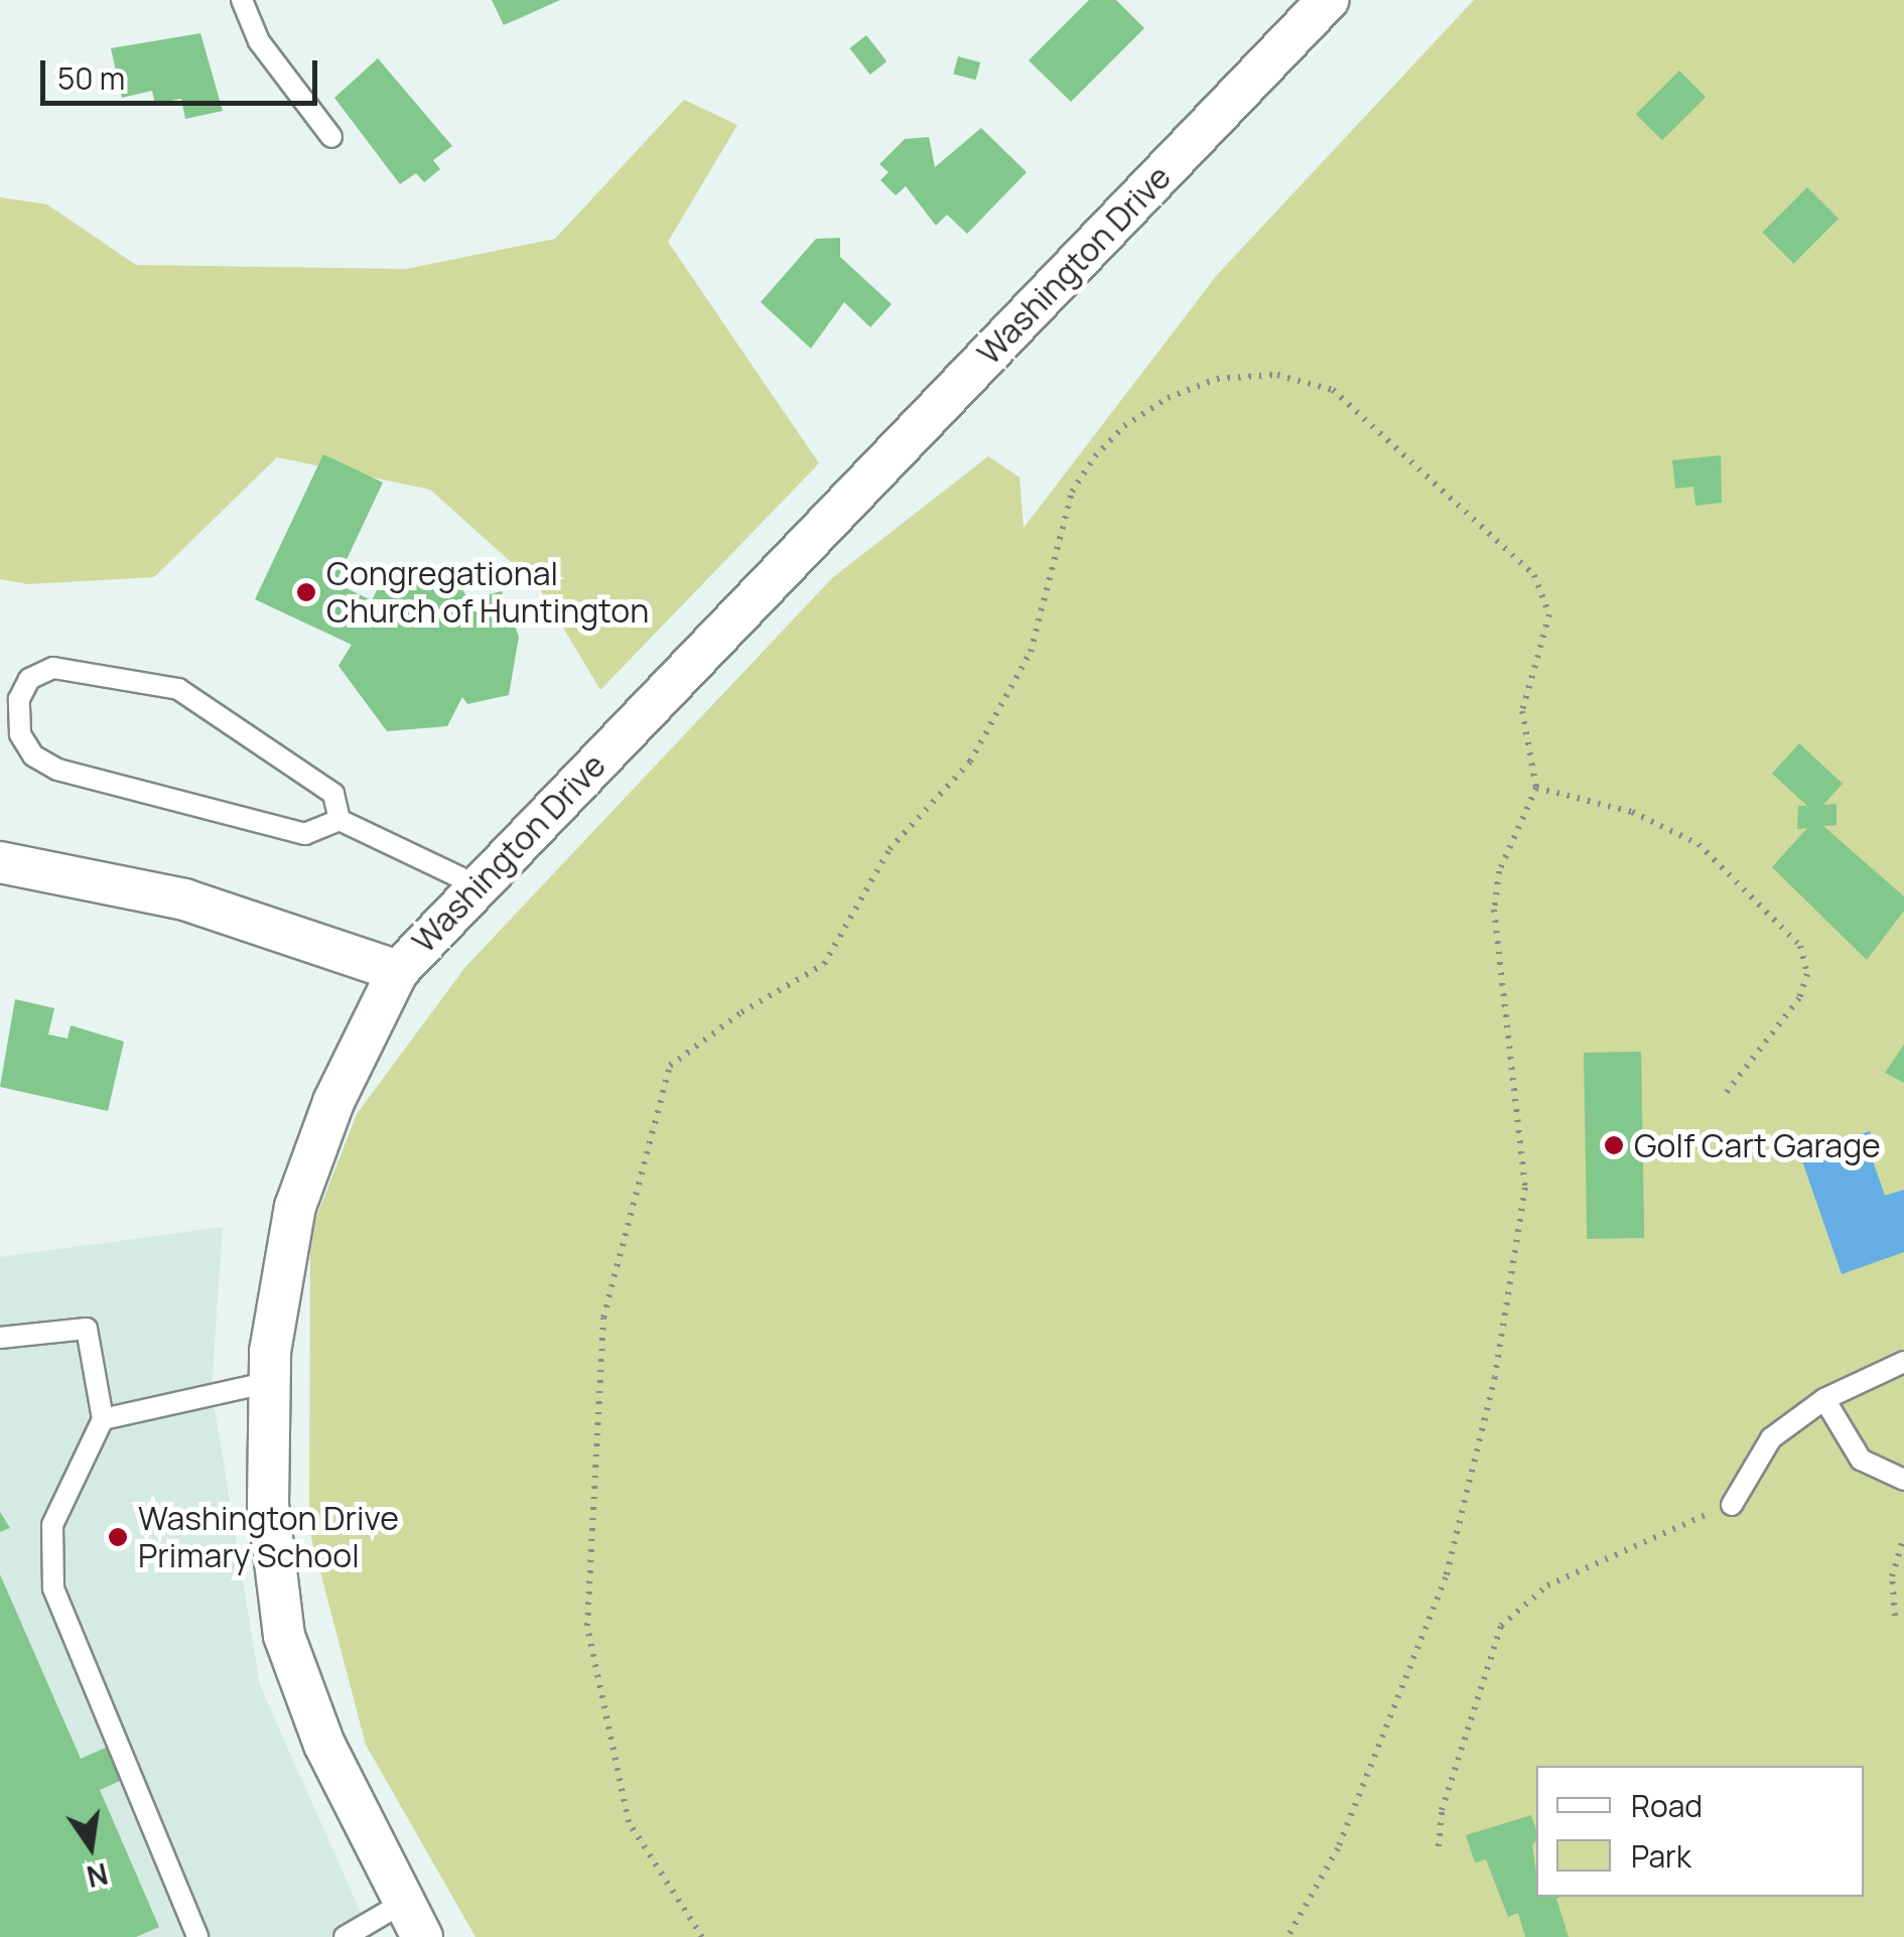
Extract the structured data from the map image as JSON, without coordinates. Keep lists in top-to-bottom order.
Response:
{
  "streets": {
    "street": ["Washington Drive"]
  },
  "places": ["Congregational Church of Huntington", "Golf Cart Garage", "Washington Drive Primary School"],
  "legend": ["Road", "Park"],
  "scale_bar": "50 m",
  "north": "bottom"
}
